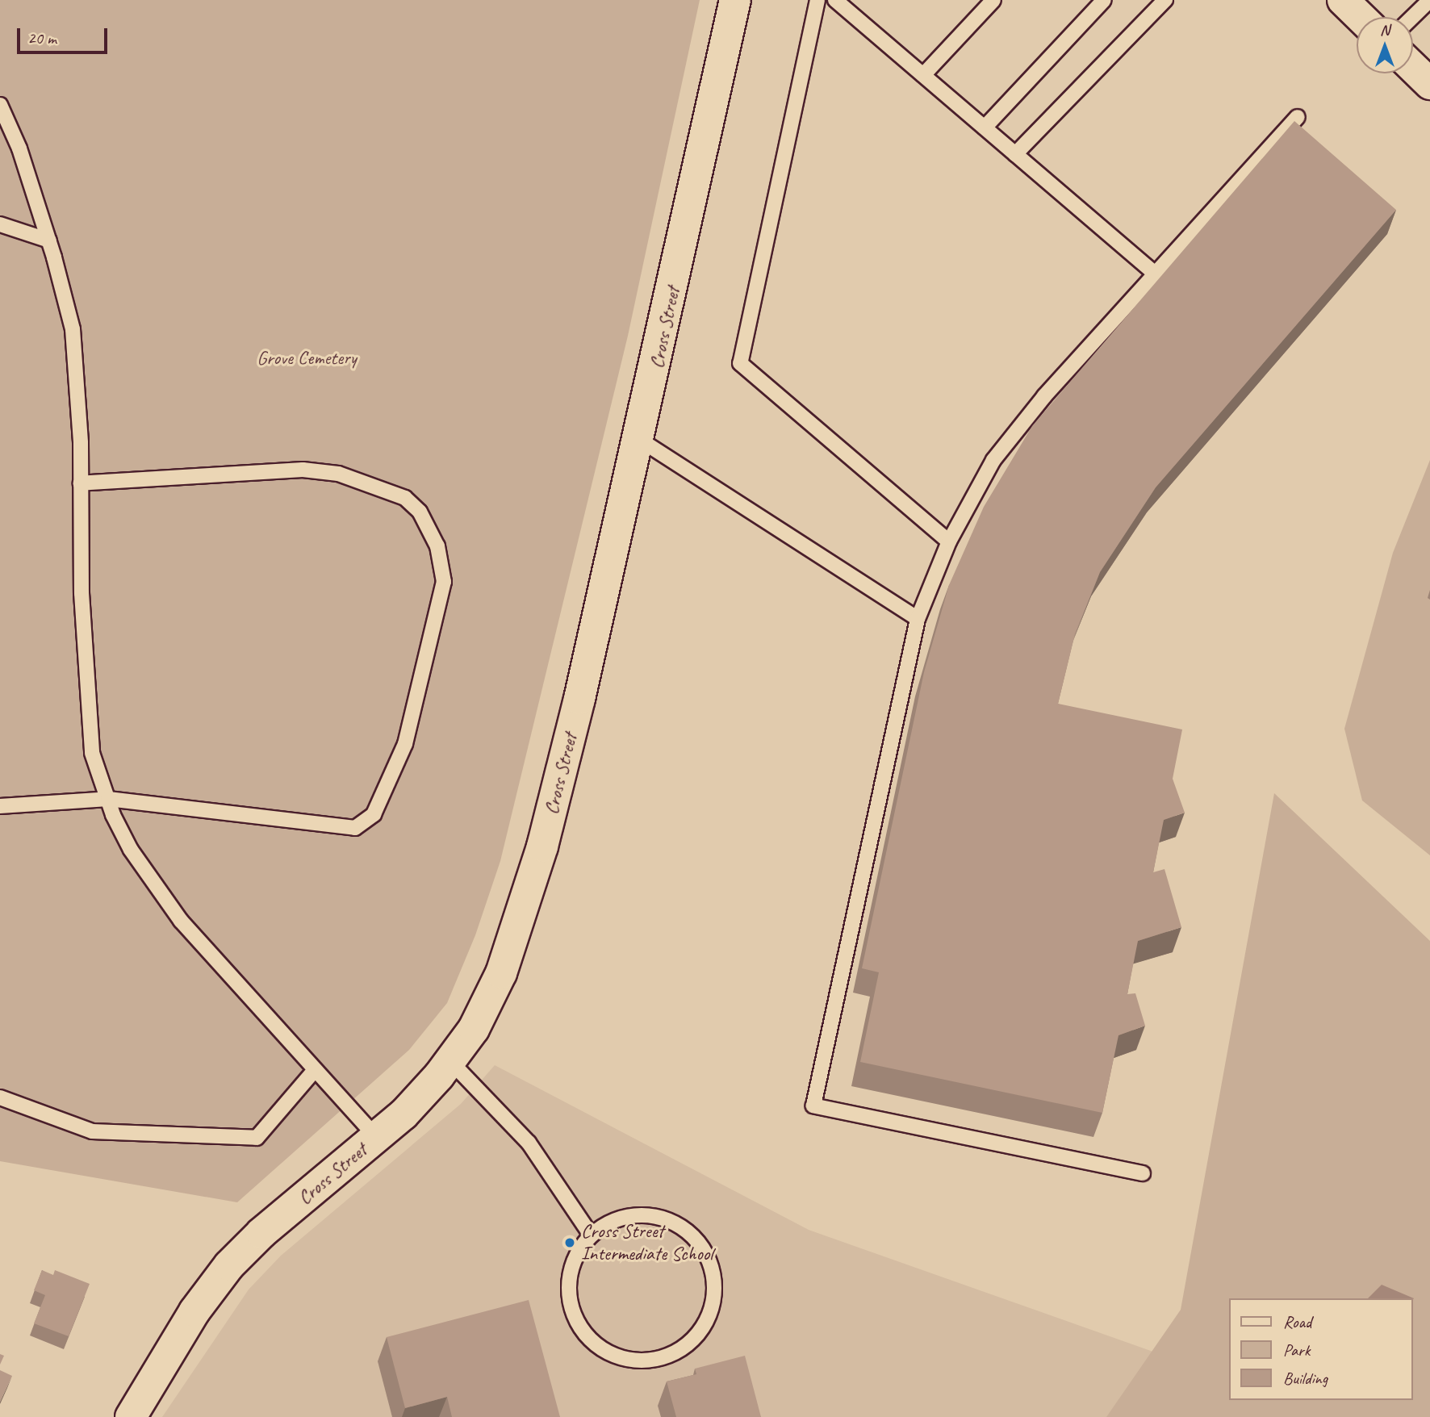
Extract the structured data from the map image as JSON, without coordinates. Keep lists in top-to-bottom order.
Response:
{
  "streets": {
    "street": ["Cross Street"]
  },
  "parks": ["Grove Cemetery"],
  "places": ["Cross Street Intermediate School"],
  "legend": ["Road", "Park", "Building"],
  "scale_bar": "20 m",
  "north": "top"
}
